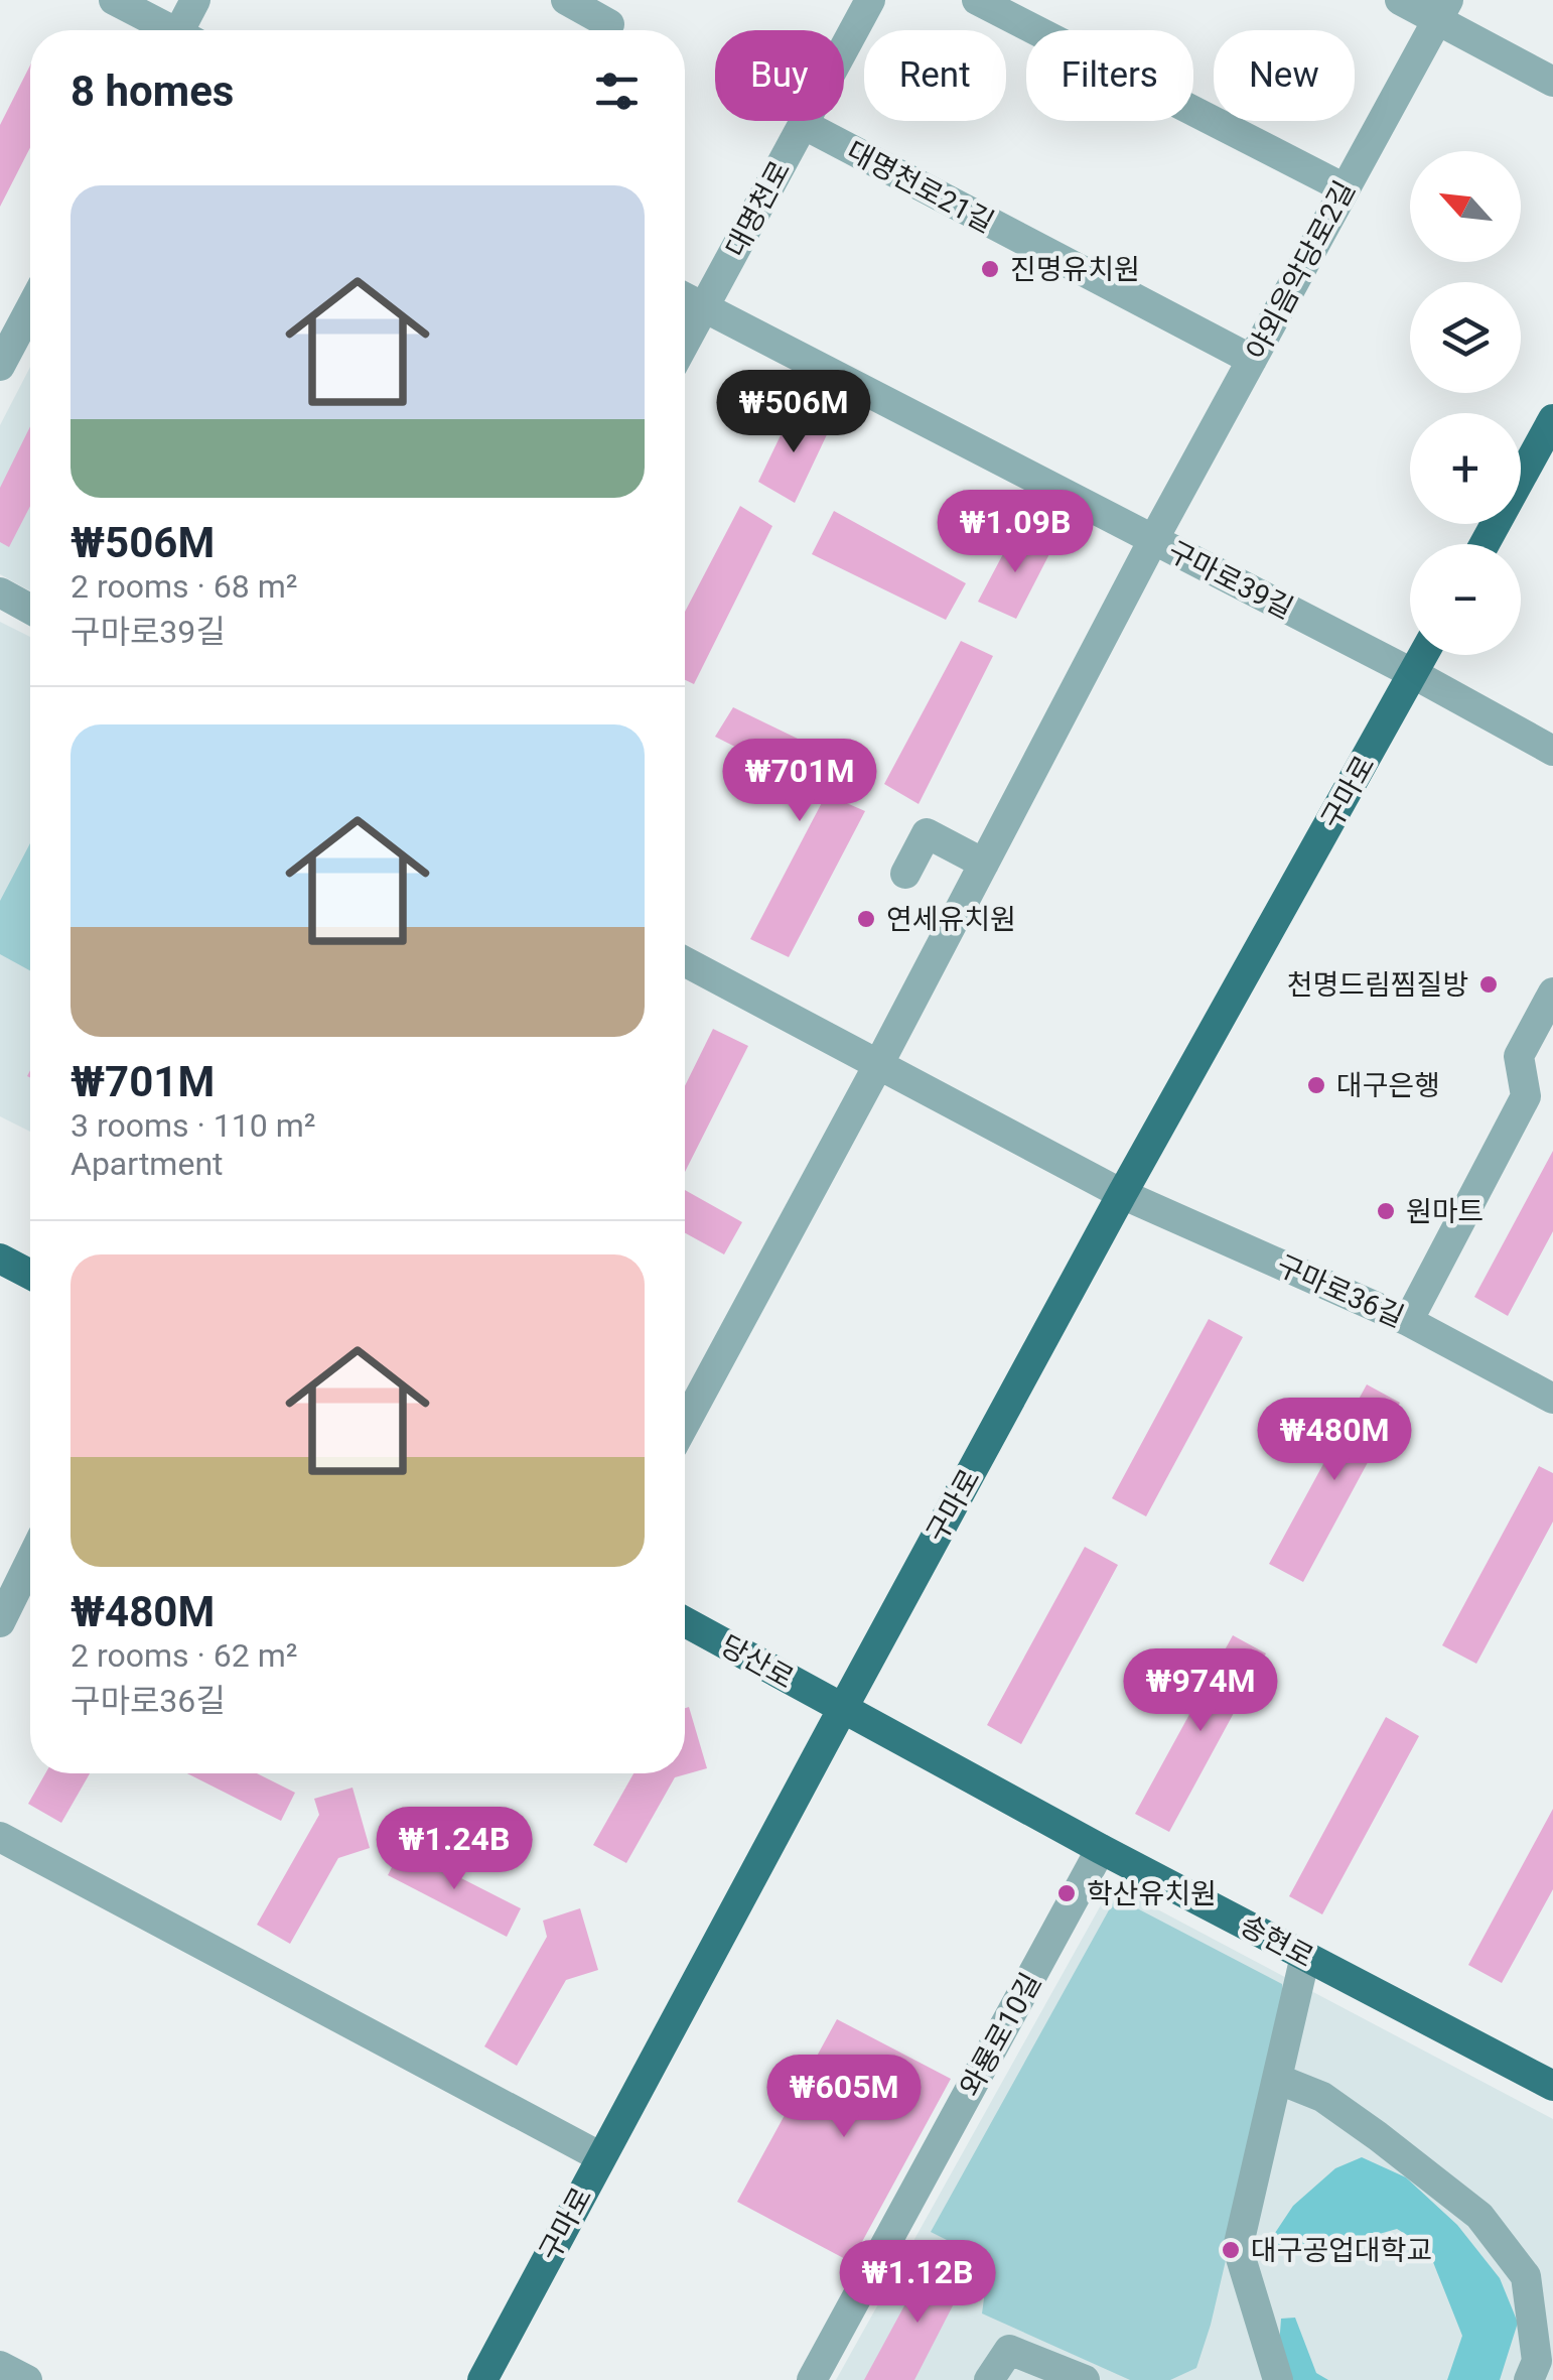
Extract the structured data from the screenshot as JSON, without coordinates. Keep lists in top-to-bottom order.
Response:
{
  "streets": {
    "main road": ["구마로", "당산로", "송현로"],
    "street": [
      "대명천로21길",
      "대명천로",
      "야외음악당로2길",
      "구마로39길",
      "구마로36길",
      "와룡로10길"
    ]
  },
  "crossings": [
    ["대명천로21길", "대명천로"],
    ["대명천로21길", "야외음악당로2길"],
    ["대명천로", "구마로39길"],
    ["야외음악당로2길", "구마로39길"],
    ["야외음악당로2길", "구마로36길"],
    ["구마로39길", "구마로"],
    ["구마로", "구마로36길"],
    ["구마로", "당산로"],
    ["구마로", "송현로"],
    ["당산로", "송현로"],
    ["송현로", "와룡로10길"]
  ],
  "places": [
    "진명유치원",
    "연세유치원",
    "천명드림찜질방",
    "대구은행",
    "원마트",
    "학산유치원",
    "대구공업대학교"
  ],
  "north": "top left",
  "page": {
    "chip": [
      "Buy",
      "Rent",
      "Filters",
      "New"
    ],
    "heading": "8 homes",
    "map_buttons": ["+", "−"],
    "list": [
      {
        "name": "₩506M",
        "note": "2 rooms · 68 m² · 구마로39길"
      },
      {
        "name": "₩701M",
        "note": "3 rooms · 110 m² · Apartment"
      },
      {
        "name": "₩480M",
        "note": "2 rooms · 62 m² · 구마로36길"
      }
    ],
    "price": [
      "₩506M",
      "₩1.09B",
      "₩701M",
      "₩480M",
      "₩974M",
      "₩1.24B",
      "₩605M",
      "₩1.12B"
    ]
  }
}
